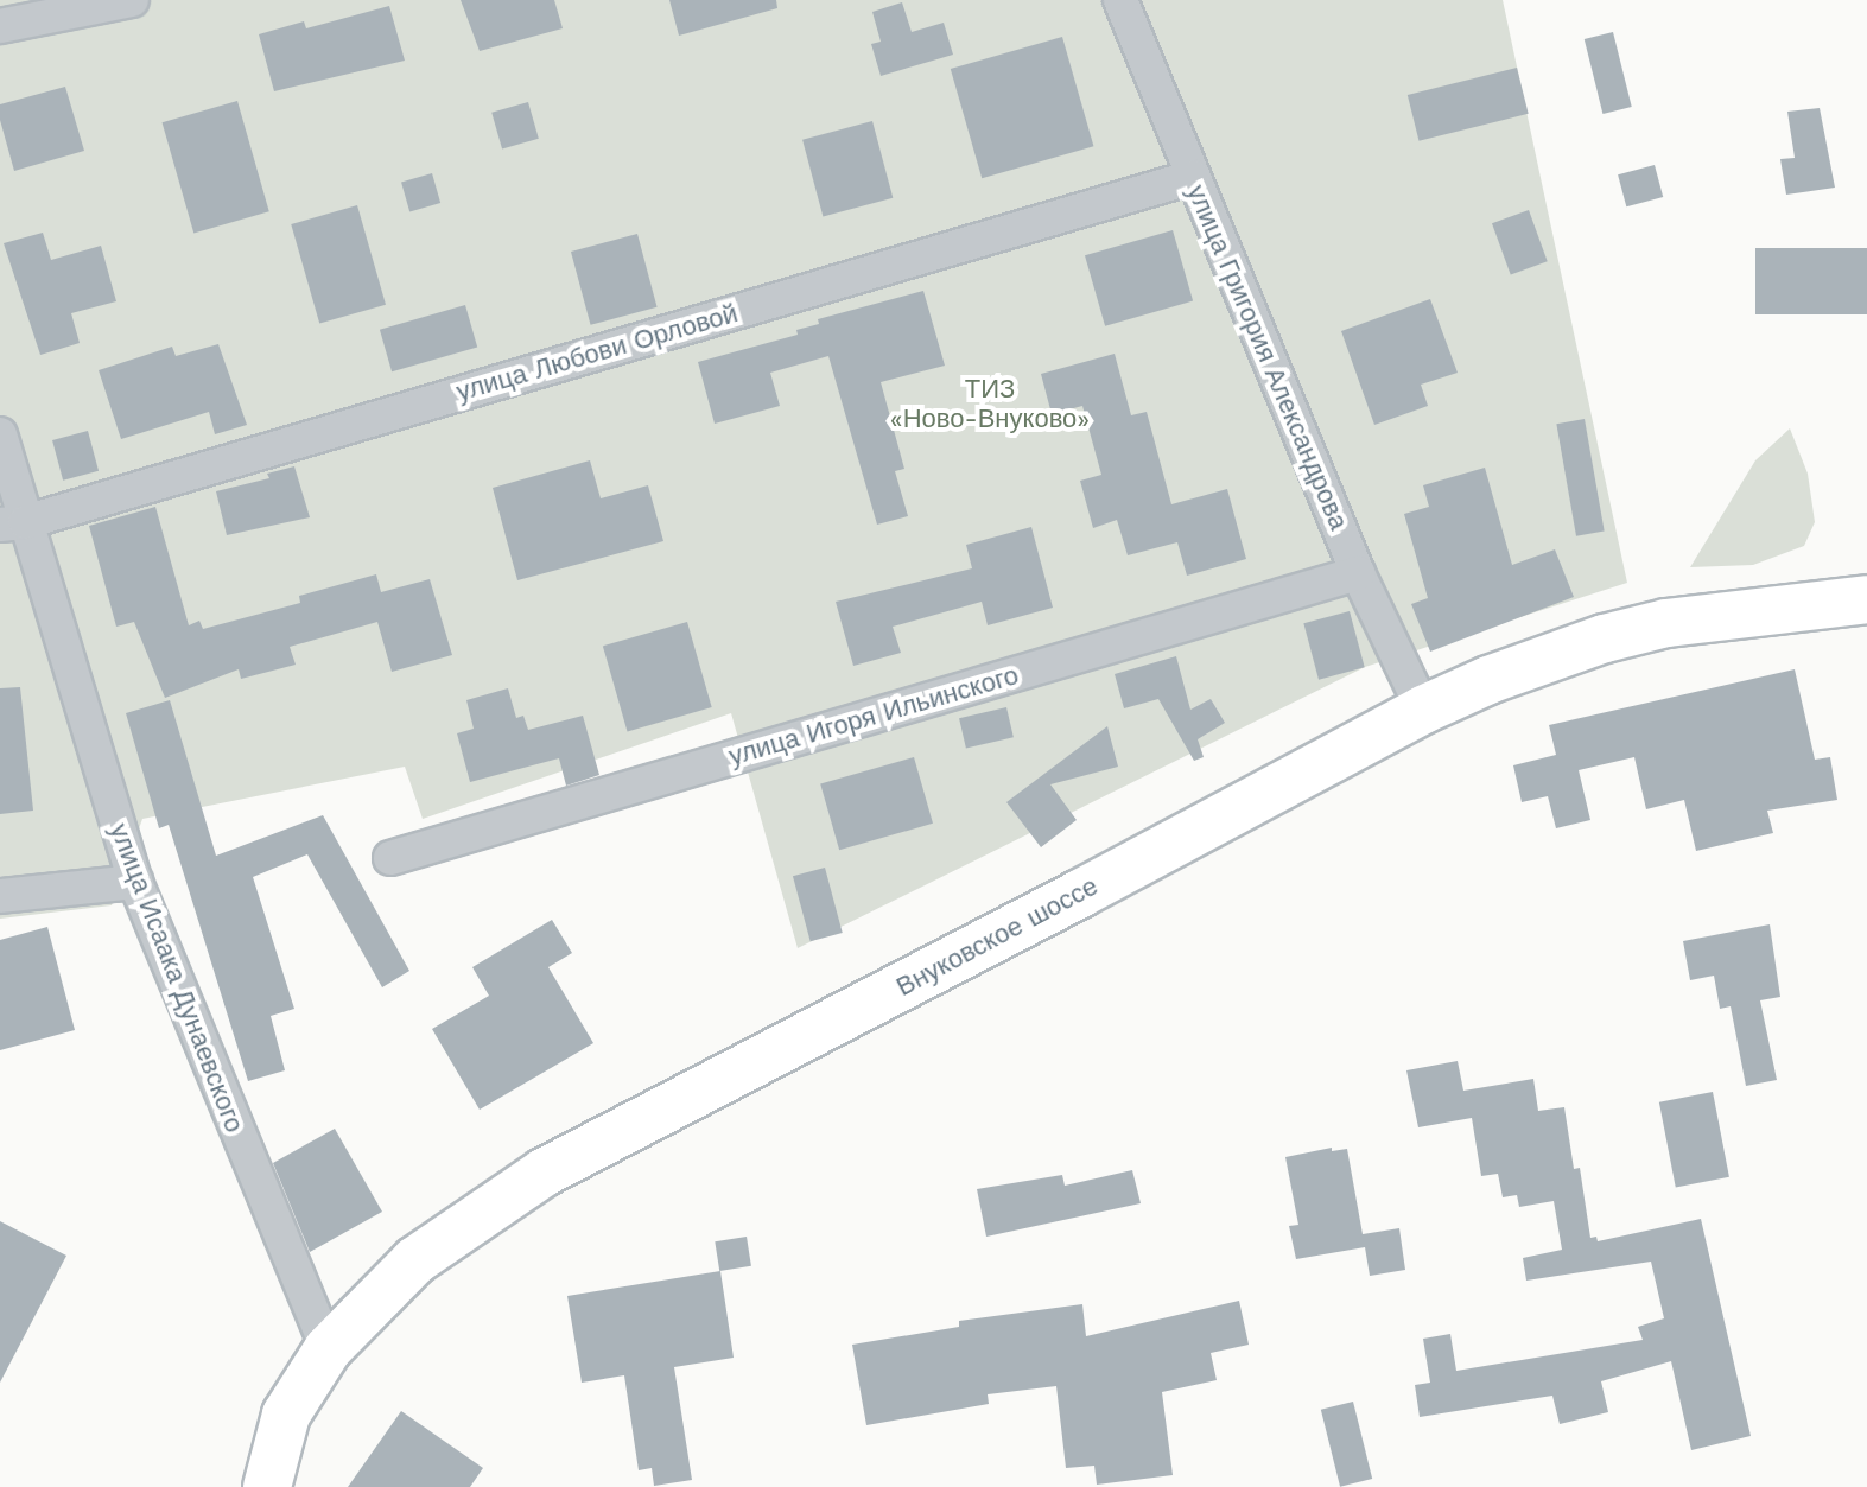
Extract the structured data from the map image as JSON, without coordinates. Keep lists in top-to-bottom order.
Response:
{
  "streets": {
    "main road": ["Внуковское шоссе"],
    "street": [
      "улица Любови Орловой",
      "улица Григория Александрова",
      "улица Игоря Ильинского",
      "улица Исаака Дунаевского"
    ]
  },
  "crossings": [
    ["улица Любови Орловой", "улица Григория Александрова"],
    ["улица Любови Орловой", "улица Исаака Дунаевского"],
    ["улица Григория Александрова", "улица Игоря Ильинского"],
    ["улица Григория Александрова", "Внуковское шоссе"],
    ["Внуковское шоссе", "улица Исаака Дунаевского"]
  ],
  "parks": ["ТИЗ «Ново-Внуково»"]
}
